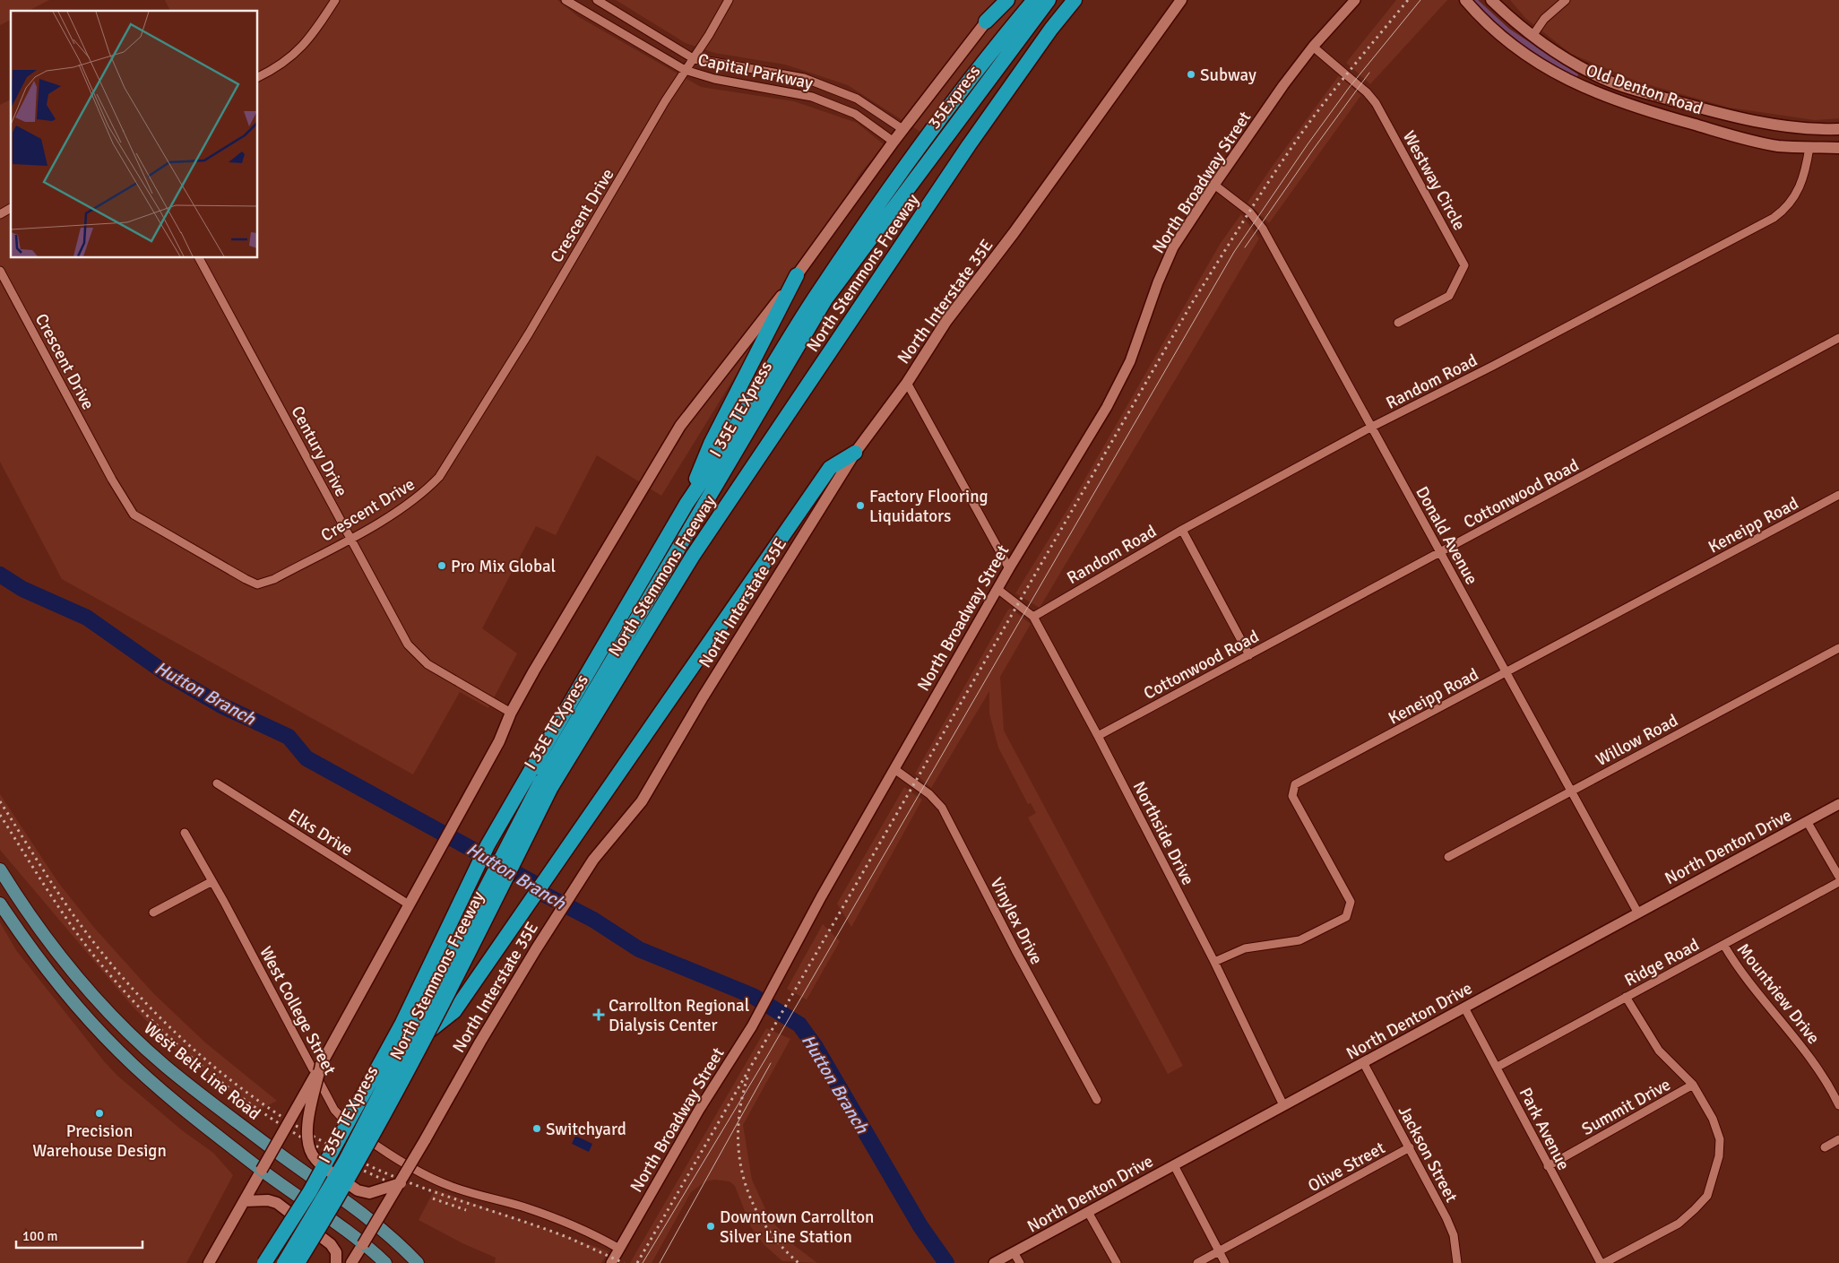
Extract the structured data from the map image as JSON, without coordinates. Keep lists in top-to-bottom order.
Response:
{
  "streets": {
    "highway": ["35Express", "North Stemmons Freeway", "I 35E TEXpress"],
    "main road": ["Old Denton Road", "North Interstate 35E", "West Belt Line Road"],
    "street": [
      "Capital Parkway",
      "Westway Circle",
      "North Broadway Street",
      "Crescent Drive",
      "Random Road",
      "Century Drive",
      "Cottonwood Road",
      "Keneipp Road",
      "Donald Avenue",
      "Willow Road",
      "Elks Drive",
      "Northside Drive",
      "North Denton Drive",
      "Vinylex Drive",
      "Ridge Road",
      "Mountview Drive",
      "West College Street",
      "Summit Drive",
      "Park Avenue",
      "Jackson Street",
      "Olive Street"
    ]
  },
  "crossings": [
    ["Capital Parkway", "Crescent Drive"],
    ["Old Denton Road", "Random Road"],
    ["35Express", "I 35E TEXpress"],
    ["Westway Circle", "North Broadway Street"],
    ["North Broadway Street", "Donald Avenue"],
    ["North Broadway Street", "Northside Drive"],
    ["North Broadway Street", "Vinylex Drive"],
    ["North Broadway Street", "West College Street"],
    ["Crescent Drive", "Century Drive"],
    ["North Stemmons Freeway", "I 35E TEXpress"],
    ["North Interstate 35E", "West Belt Line Road"],
    ["Random Road", "Donald Avenue"],
    ["Random Road", "Northside Drive"],
    ["Cottonwood Road", "Donald Avenue"],
    ["Cottonwood Road", "Northside Drive"],
    ["Keneipp Road", "Donald Avenue"],
    ["Keneipp Road", "Northside Drive"],
    ["Donald Avenue", "Willow Road"],
    ["Donald Avenue", "North Denton Drive"],
    ["Northside Drive", "North Denton Drive"],
    ["North Denton Drive", "Park Avenue"],
    ["North Denton Drive", "Jackson Street"],
    ["Ridge Road", "Mountview Drive"],
    ["Ridge Road", "Park Avenue"],
    ["Summit Drive", "Park Avenue"],
    ["Jackson Street", "Olive Street"]
  ],
  "water": ["Hutton Branch"],
  "places": {
    "other": [
      "Subway",
      "Factory Flooring Liquidators",
      "Pro Mix Global",
      "Precision Warehouse Design",
      "Switchyard",
      "Downtown Carrollton Silver Line Station"
    ],
    "health": ["Carrollton Regional Dialysis Center"]
  },
  "scale_bar": "100 m"
}
